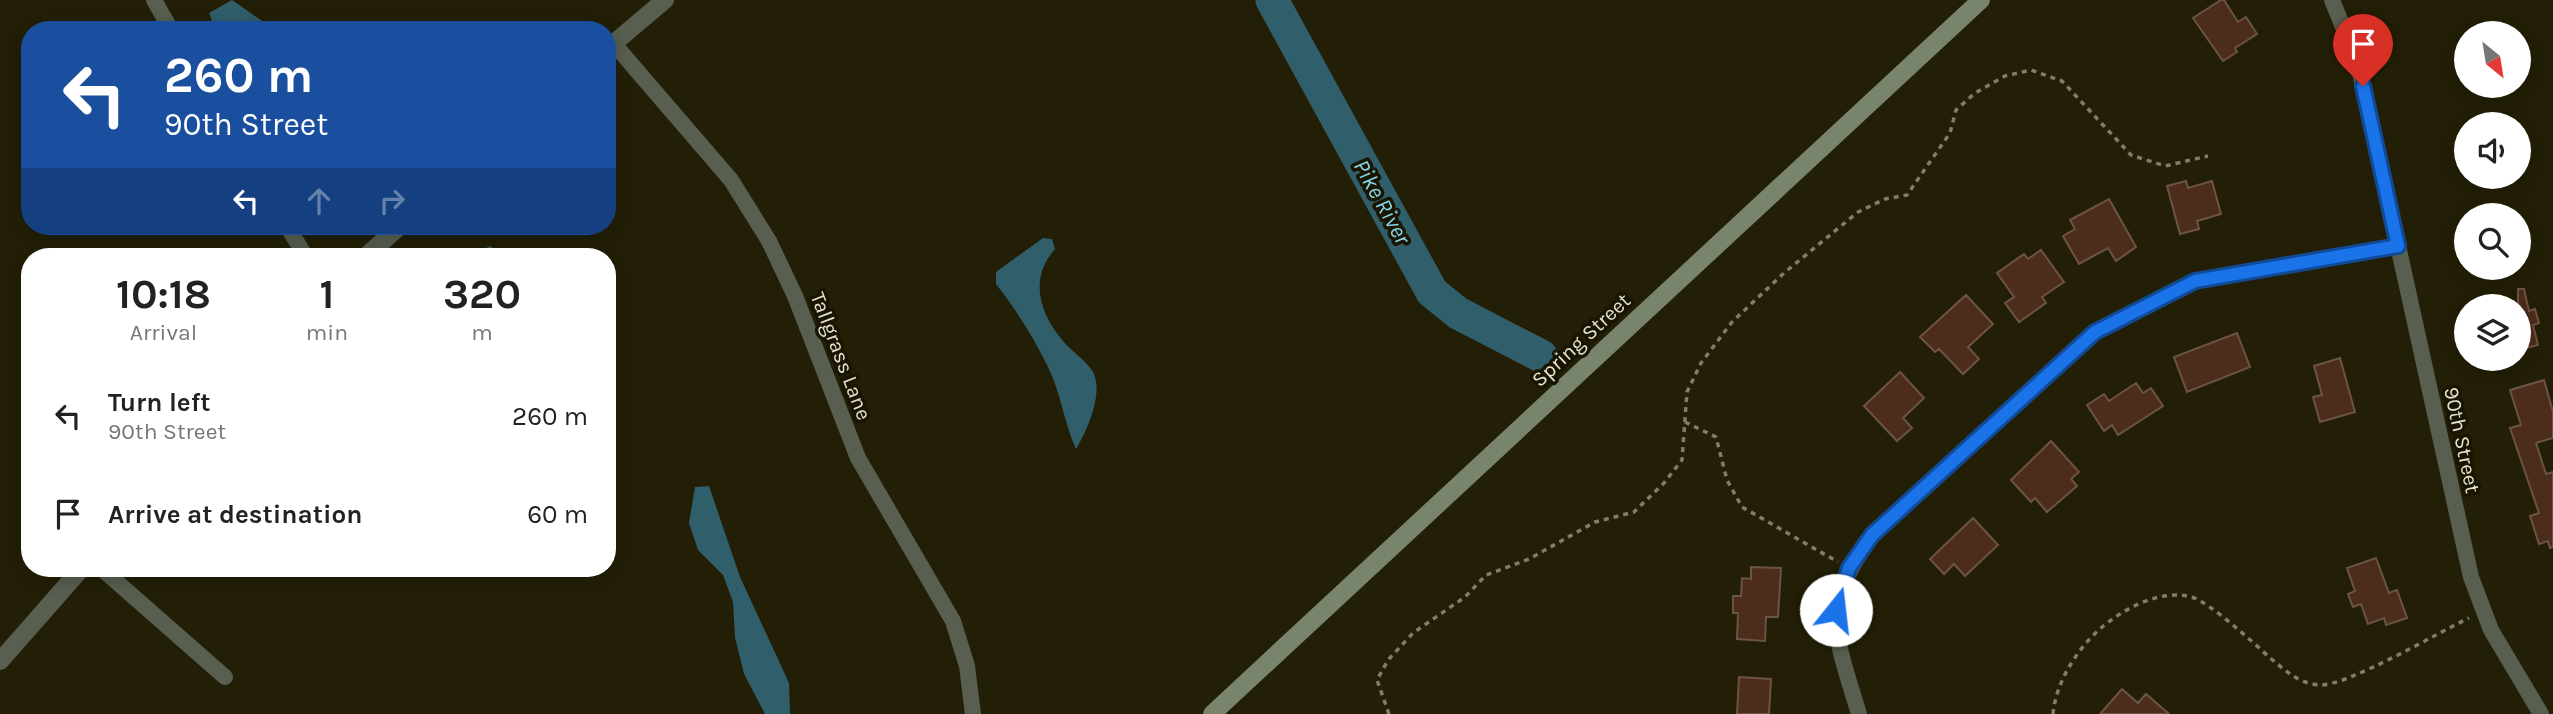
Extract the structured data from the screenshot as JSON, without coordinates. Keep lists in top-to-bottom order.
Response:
{
  "streets": {
    "main road": ["Spring Street"],
    "street": ["Tallgrass Lane", "90th Street"]
  },
  "water": ["Pike River"],
  "north": "bottom right",
  "page": {
    "turn": ["260 m", "90th Street"],
    "eta": [
      "10:18",
      "Arrival",
      "1",
      "min",
      "320",
      "m"
    ],
    "list": [
      {
        "name": "Turn left",
        "note": "90th Street",
        "value": "260 m"
      },
      {
        "name": "Arrive at destination",
        "value": "60 m"
      }
    ]
  }
}
